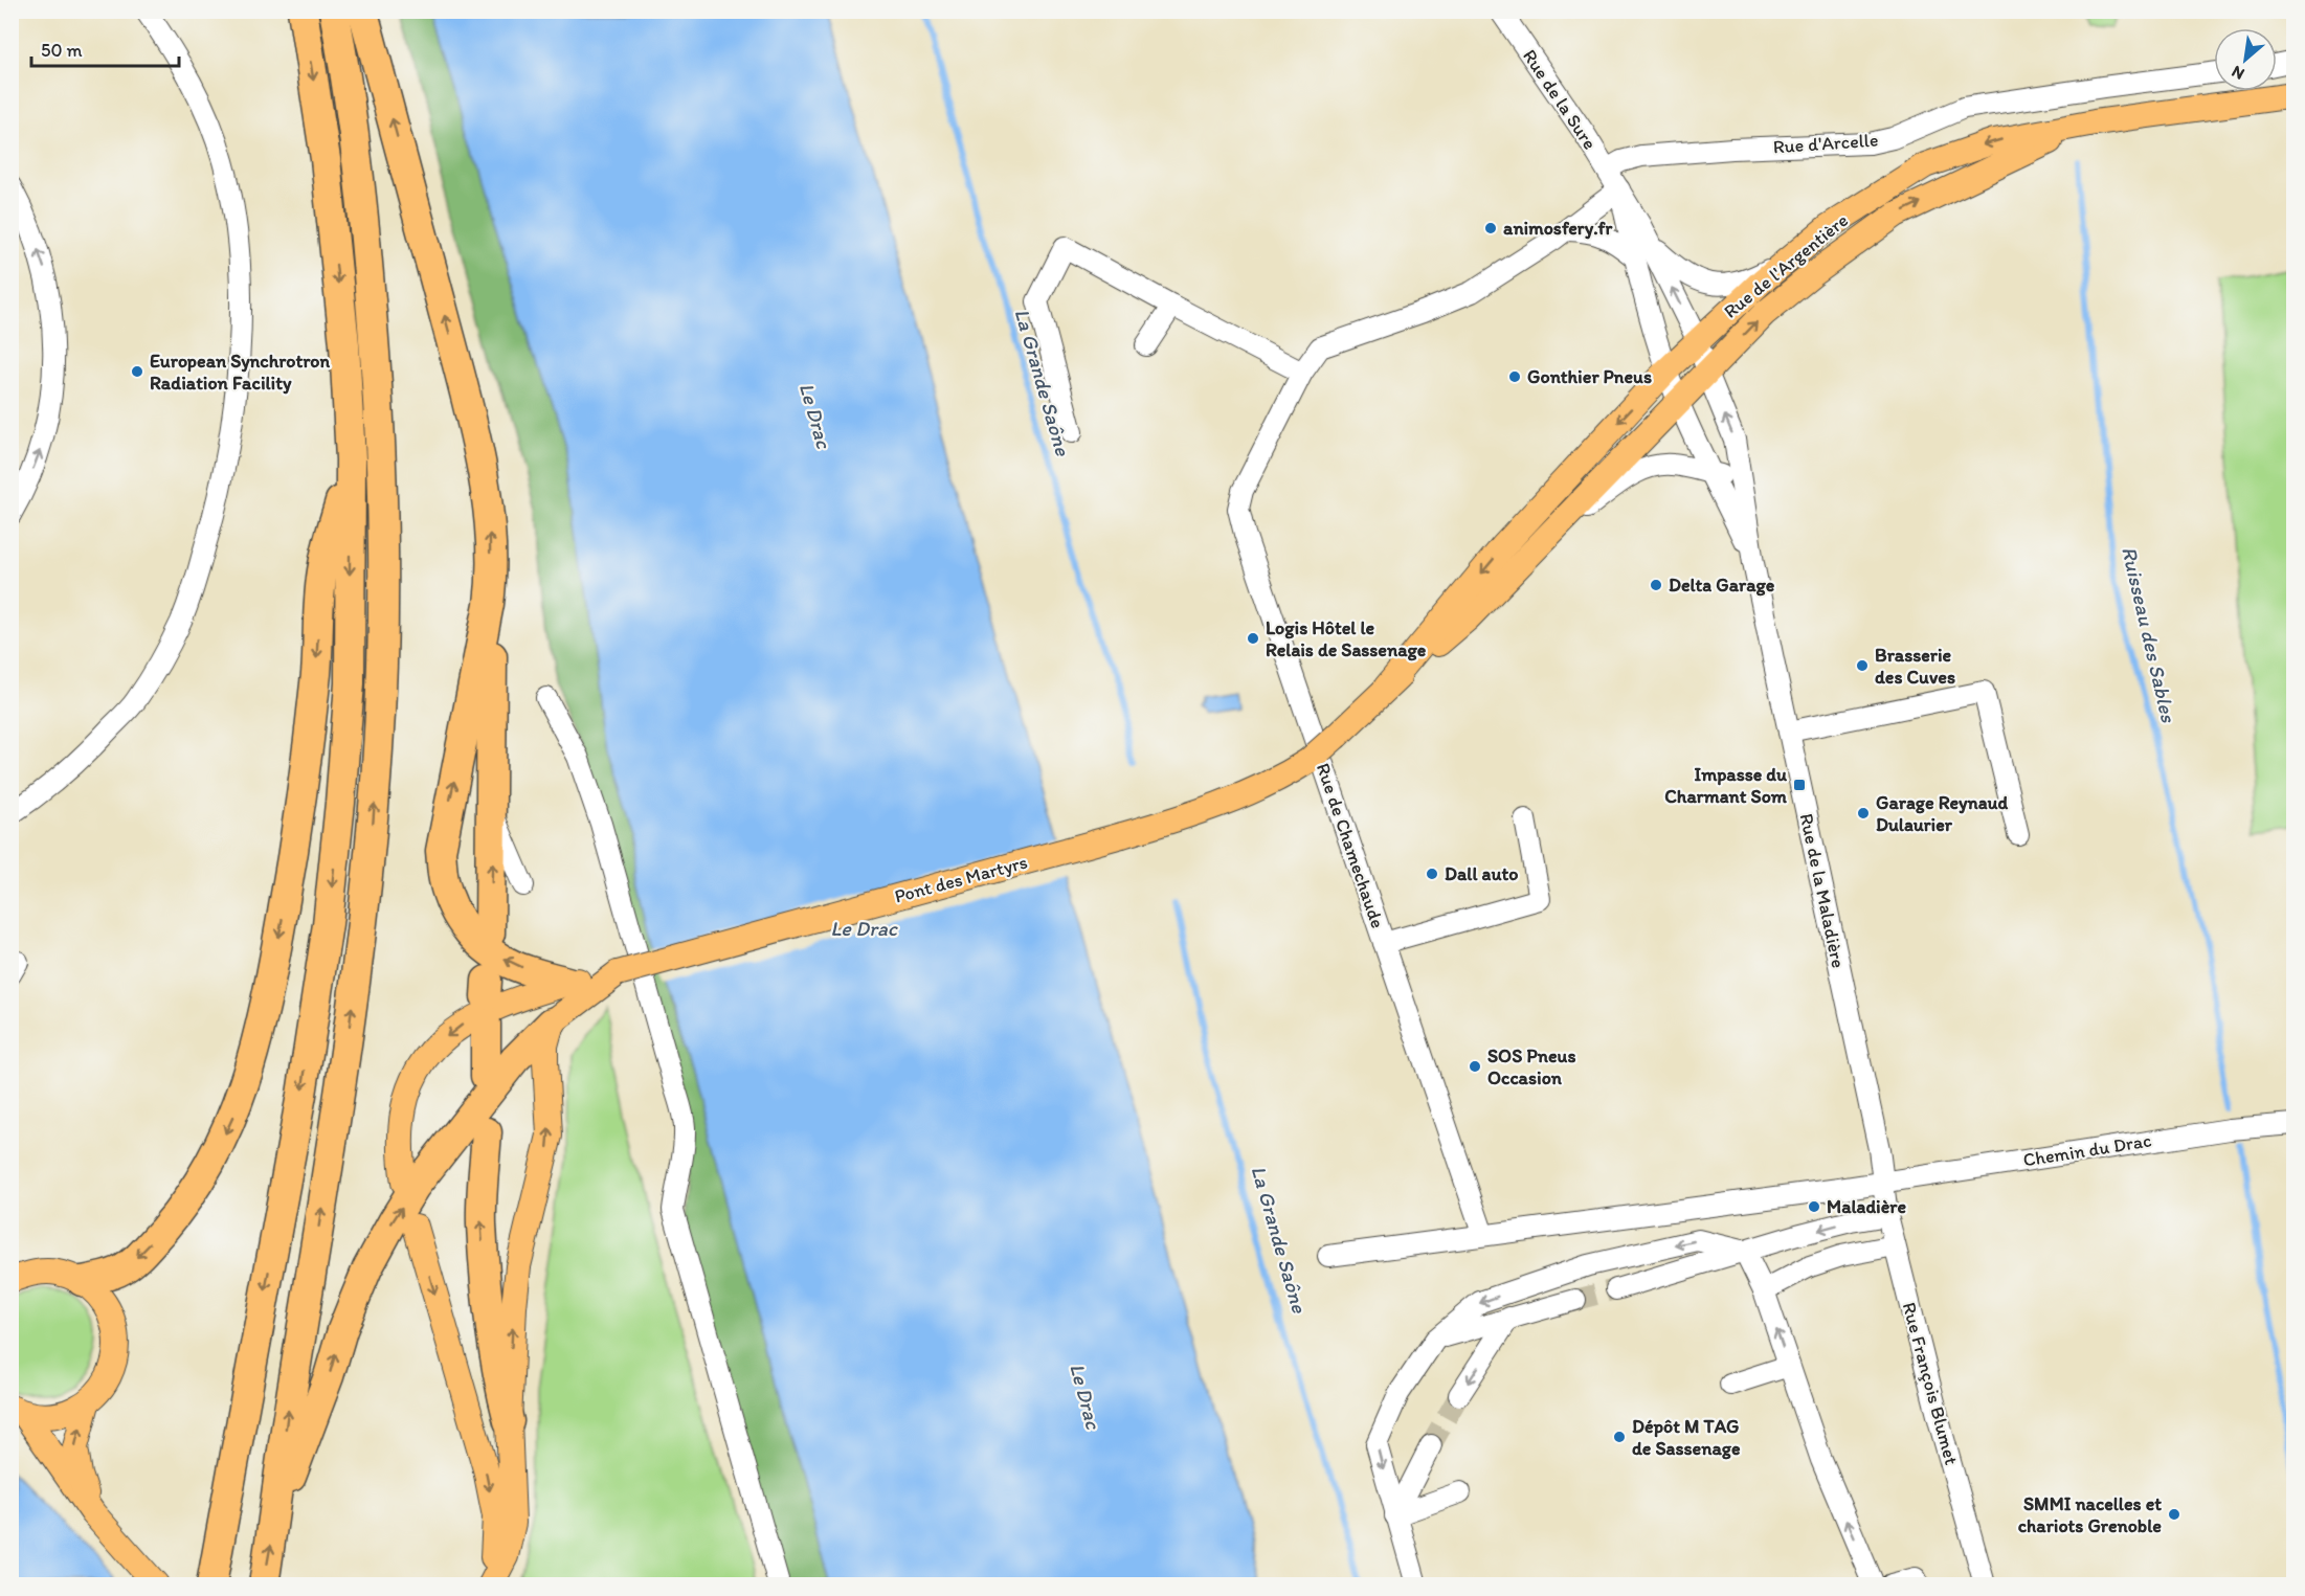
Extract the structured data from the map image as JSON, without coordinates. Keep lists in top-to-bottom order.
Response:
{
  "streets": {
    "main road": ["Rue de l'Argentière", "Pont des Martyrs"],
    "street": [
      "Rue de la Sure",
      "Rue d'Arcelle",
      "Rue de Chamechaude",
      "Rue de la Maladière",
      "Chemin du Drac",
      "Rue François Blumet"
    ]
  },
  "crossings": [
    ["Rue de la Sure", "Rue d'Arcelle"],
    ["Rue de la Sure", "Rue de l'Argentière"],
    ["Rue de la Sure", "Rue de Chamechaude"],
    ["Rue de la Sure", "Rue de la Maladière"],
    ["Rue de l'Argentière", "Pont des Martyrs"],
    ["Rue de l'Argentière", "Rue de la Maladière"],
    ["Rue de la Maladière", "Chemin du Drac"],
    ["Rue de la Maladière", "Rue François Blumet"],
    ["Chemin du Drac", "Rue François Blumet"]
  ],
  "water": ["La Grande Saône", "Le Drac", "Ruisseau des Sables"],
  "places": {
    "other": [
      "animosfery.fr",
      "European Synchrotron Radiation Facility",
      "Gonthier Pneus",
      "Delta Garage",
      "Logis Hôtel le Relais de Sassenage",
      "Brasserie des Cuves",
      "Garage Reynaud Dulaurier",
      "Dall auto",
      "SOS Pneus Occasion",
      "Maladière",
      "Dépôt M TAG de Sassenage",
      "SMMI nacelles et chariots Grenoble"
    ],
    "transit": ["Impasse du Charmant Som"]
  },
  "scale_bar": "50 m",
  "north": "bottom left"
}
